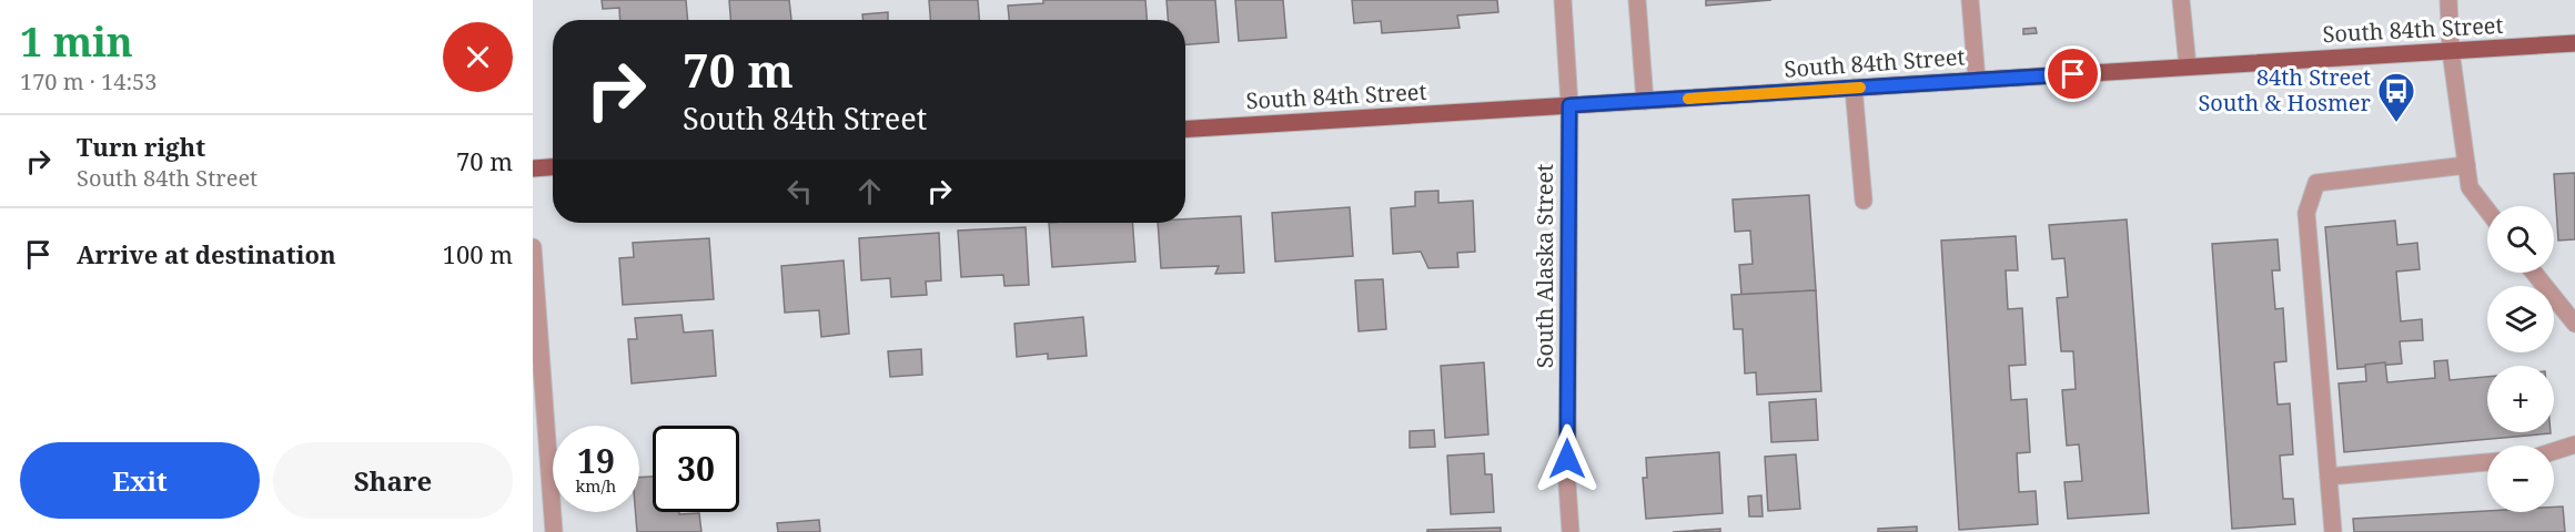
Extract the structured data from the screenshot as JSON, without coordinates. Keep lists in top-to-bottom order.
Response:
{
  "streets": {
    "main road": ["South 84th Street"],
    "street": ["South Alaska Street"]
  },
  "crossings": [
    ["South 84th Street", "South Alaska Street"]
  ],
  "places": {
    "bus stop": ["84th Street South & Hosmer"]
  },
  "page": {
    "heading": ["1 min", "170 m · 14:53"],
    "turn": ["70 m", "South 84th Street"],
    "list": [
      {
        "name": "Turn right",
        "note": "South 84th Street",
        "value": "70 m"
      },
      {
        "name": "Arrive at destination",
        "value": "100 m"
      }
    ],
    "map_buttons": ["+", "−"],
    "speed": "19 km/h",
    "limit": "30",
    "buttons": ["Exit", "Share"]
  }
}
